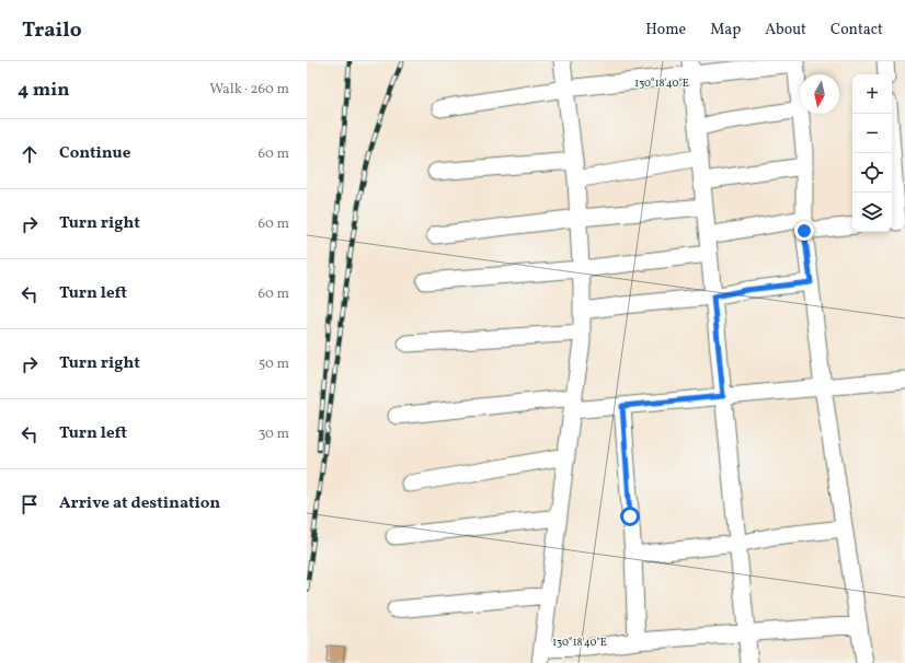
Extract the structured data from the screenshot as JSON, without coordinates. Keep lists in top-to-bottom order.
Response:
{
  "north": "bottom",
  "page": {
    "header": "Trailo",
    "nav": [
      "Home",
      "Map",
      "About",
      "Contact"
    ],
    "heading": ["4 min", "Walk · 260 m"],
    "map_buttons": ["+", "−"],
    "list": [
      ["Continue", "60 m"],
      ["Turn right", "60 m"],
      ["Turn left", "60 m"],
      ["Turn right", "50 m"],
      ["Turn left", "30 m"],
      "Arrive at destination"
    ]
  },
  "coordinates": ["130°18'40\"E"]
}
